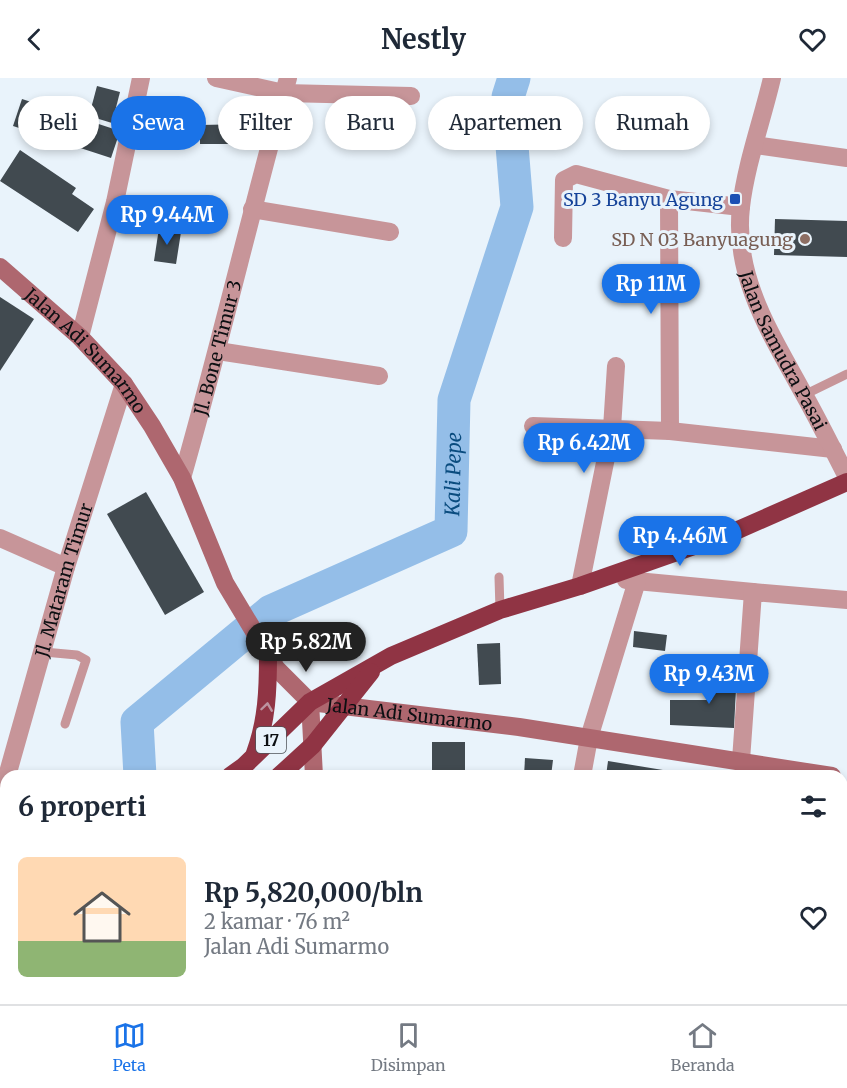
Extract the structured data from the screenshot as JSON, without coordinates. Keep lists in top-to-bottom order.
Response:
{
  "streets": {
    "highway": ["17"],
    "main road": ["Jalan Adi Sumarmo"],
    "street": ["Jl. Bone Timur 3", "Jalan Samudra Pasai", "Jl. Mataram Timur"]
  },
  "crossings": [
    ["Jl. Bone Timur 3", "Jalan Adi Sumarmo"],
    ["Jalan Adi Sumarmo", "Jl. Mataram Timur"],
    ["Jalan Adi Sumarmo", "17"]
  ],
  "water": ["Kali Pepe"],
  "places": {
    "transit": ["SD 3 Banyu Agung"],
    "other": ["SD N 03 Banyuagung"]
  },
  "page": {
    "header": "Nestly",
    "chip": [
      "Beli",
      "Sewa",
      "Filter",
      "Baru",
      "Apartemen",
      "Rumah"
    ],
    "price": [
      "Rp 9.44M",
      "Rp 11M",
      "Rp 6.42M",
      "Rp 4.46M",
      "Rp 5.82M",
      "Rp 9.43M"
    ],
    "heading": "6 properti",
    "list": [
      {
        "name": "Rp 5,820,000/bln",
        "note": "2 kamar · 76 m² · Jalan Adi Sumarmo"
      }
    ],
    "tabs": ["Peta", "Disimpan", "Beranda"]
  }
}
